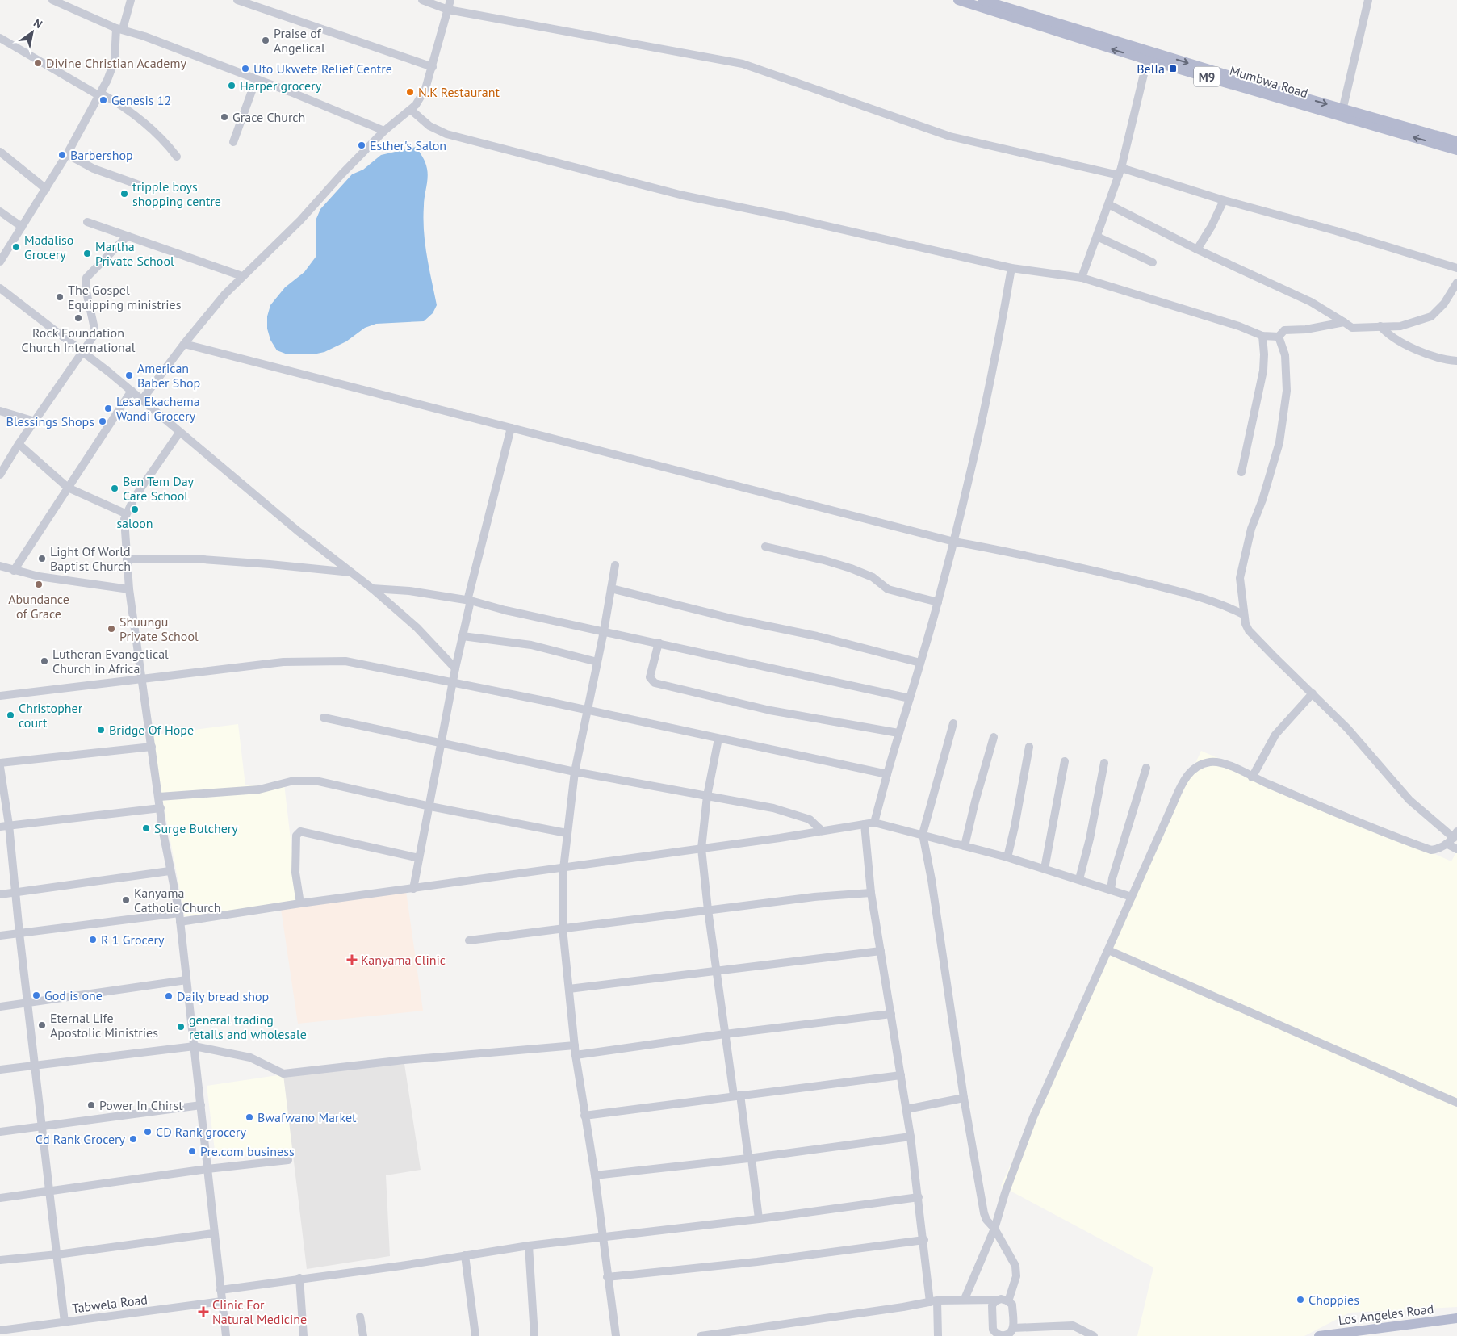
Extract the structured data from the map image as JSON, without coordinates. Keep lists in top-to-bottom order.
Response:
{
  "streets": {
    "main road": ["M9", "Mumbwa Road", "Los Angeles Road"],
    "street": ["Tabwela Road"]
  },
  "places": {
    "other": [
      "Praise of Angelical",
      "Divine Christian Academy",
      "Uto Ukwete Relief Centre",
      "Harper grocery",
      "N.K Restaurant",
      "Genesis 12",
      "Grace Church",
      "Esther's Salon",
      "Barbershop",
      "tripple boys shopping centre",
      "Madaliso Grocery",
      "Martha Private School",
      "The Gospel Equipping ministries",
      "Rock Foundation Church International",
      "American Baber Shop",
      "Lesa Ekachema Wandi Grocery",
      "Blessings Shops",
      "Ben Tem Day Care School",
      "saloon",
      "Light Of World Baptist Church",
      "Abundance of Grace",
      "Shuungu Private School",
      "Lutheran Evangelical Church in Africa",
      "Christopher court",
      "Bridge Of Hope",
      "Surge Butchery",
      "Kanyama Catholic Church",
      "R 1 Grocery",
      "God is one",
      "Daily bread shop",
      "Eternal Life Apostolic Ministries",
      "general trading retails and wholesale",
      "Power In Chirst",
      "Bwafwano Market",
      "CD Rank grocery",
      "Cd Rank Grocery",
      "Pre.com business",
      "Choppies"
    ],
    "transit": ["Bella"],
    "health": ["Kanyama Clinic", "Clinic For Natural Medicine"]
  },
  "north": "top right"
}
